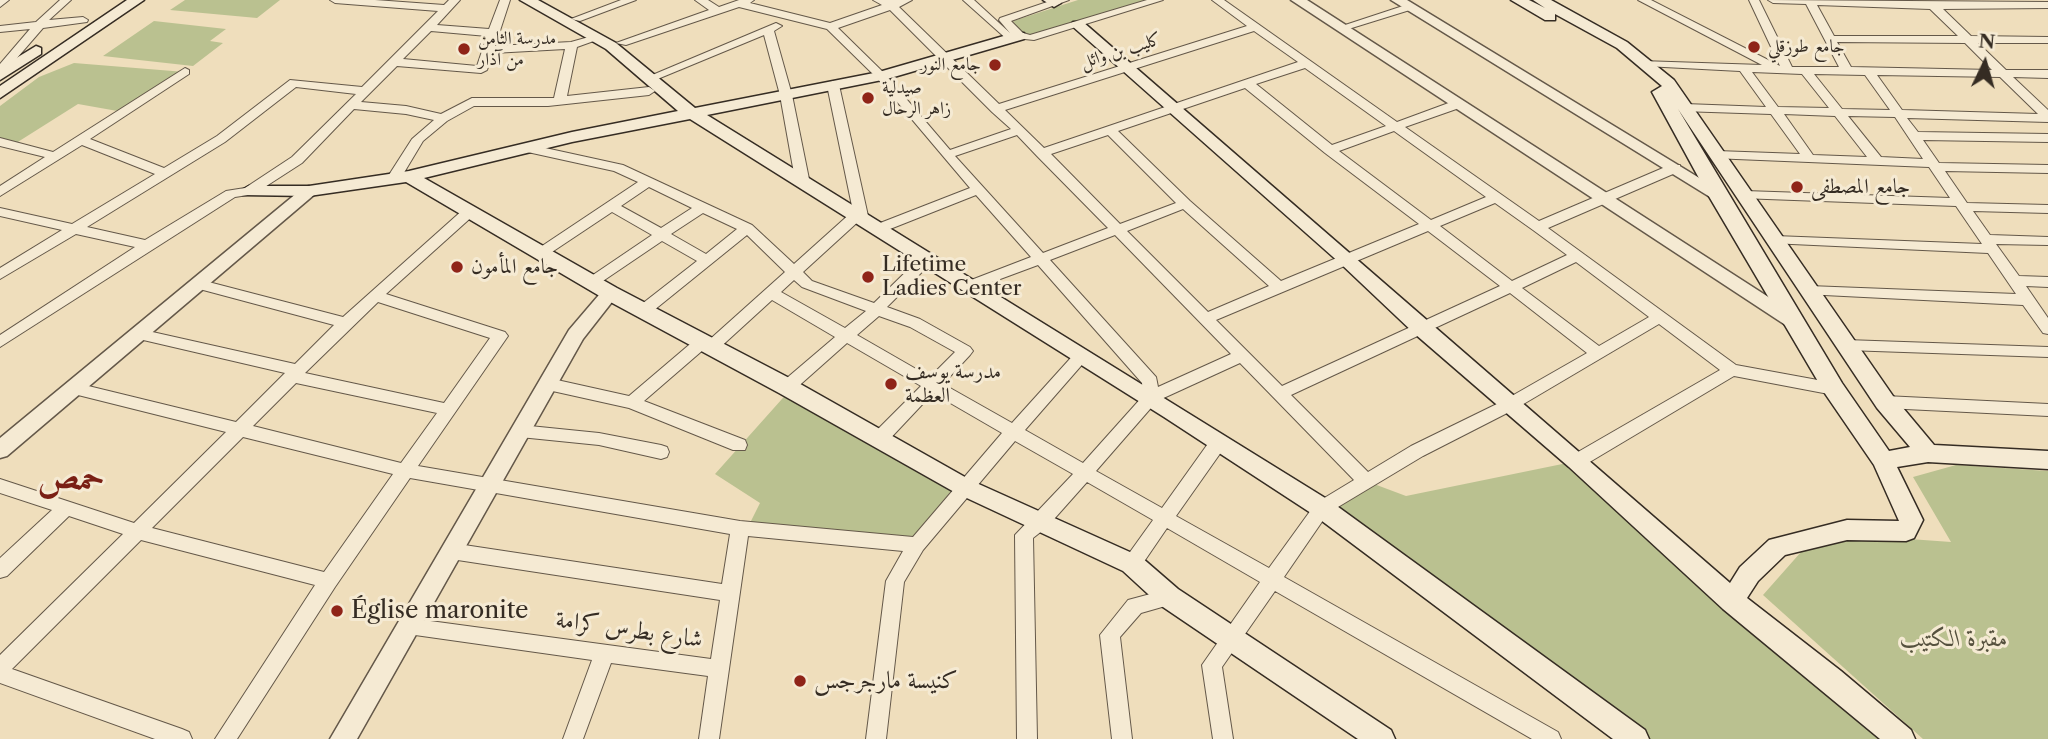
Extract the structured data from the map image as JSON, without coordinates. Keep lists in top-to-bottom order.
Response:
{
  "streets": {
    "street": ["كليب بن وائل", "شارع بطرس كرامة"]
  },
  "districts": ["حمص"],
  "parks": ["مقبرة الكتيب"],
  "places": [
    "جامع طوزقلي",
    "مدرسة الثامن من آذار",
    "جامع النور",
    "صيدلية زاهر الرحال",
    "جامع المصطفى",
    "جامع المأمون",
    "Lifetime Ladies Center",
    "مدرسة يوسف العظمة",
    "Église maronite",
    "كنيسة مارجرجس"
  ],
  "north": "top"
}
